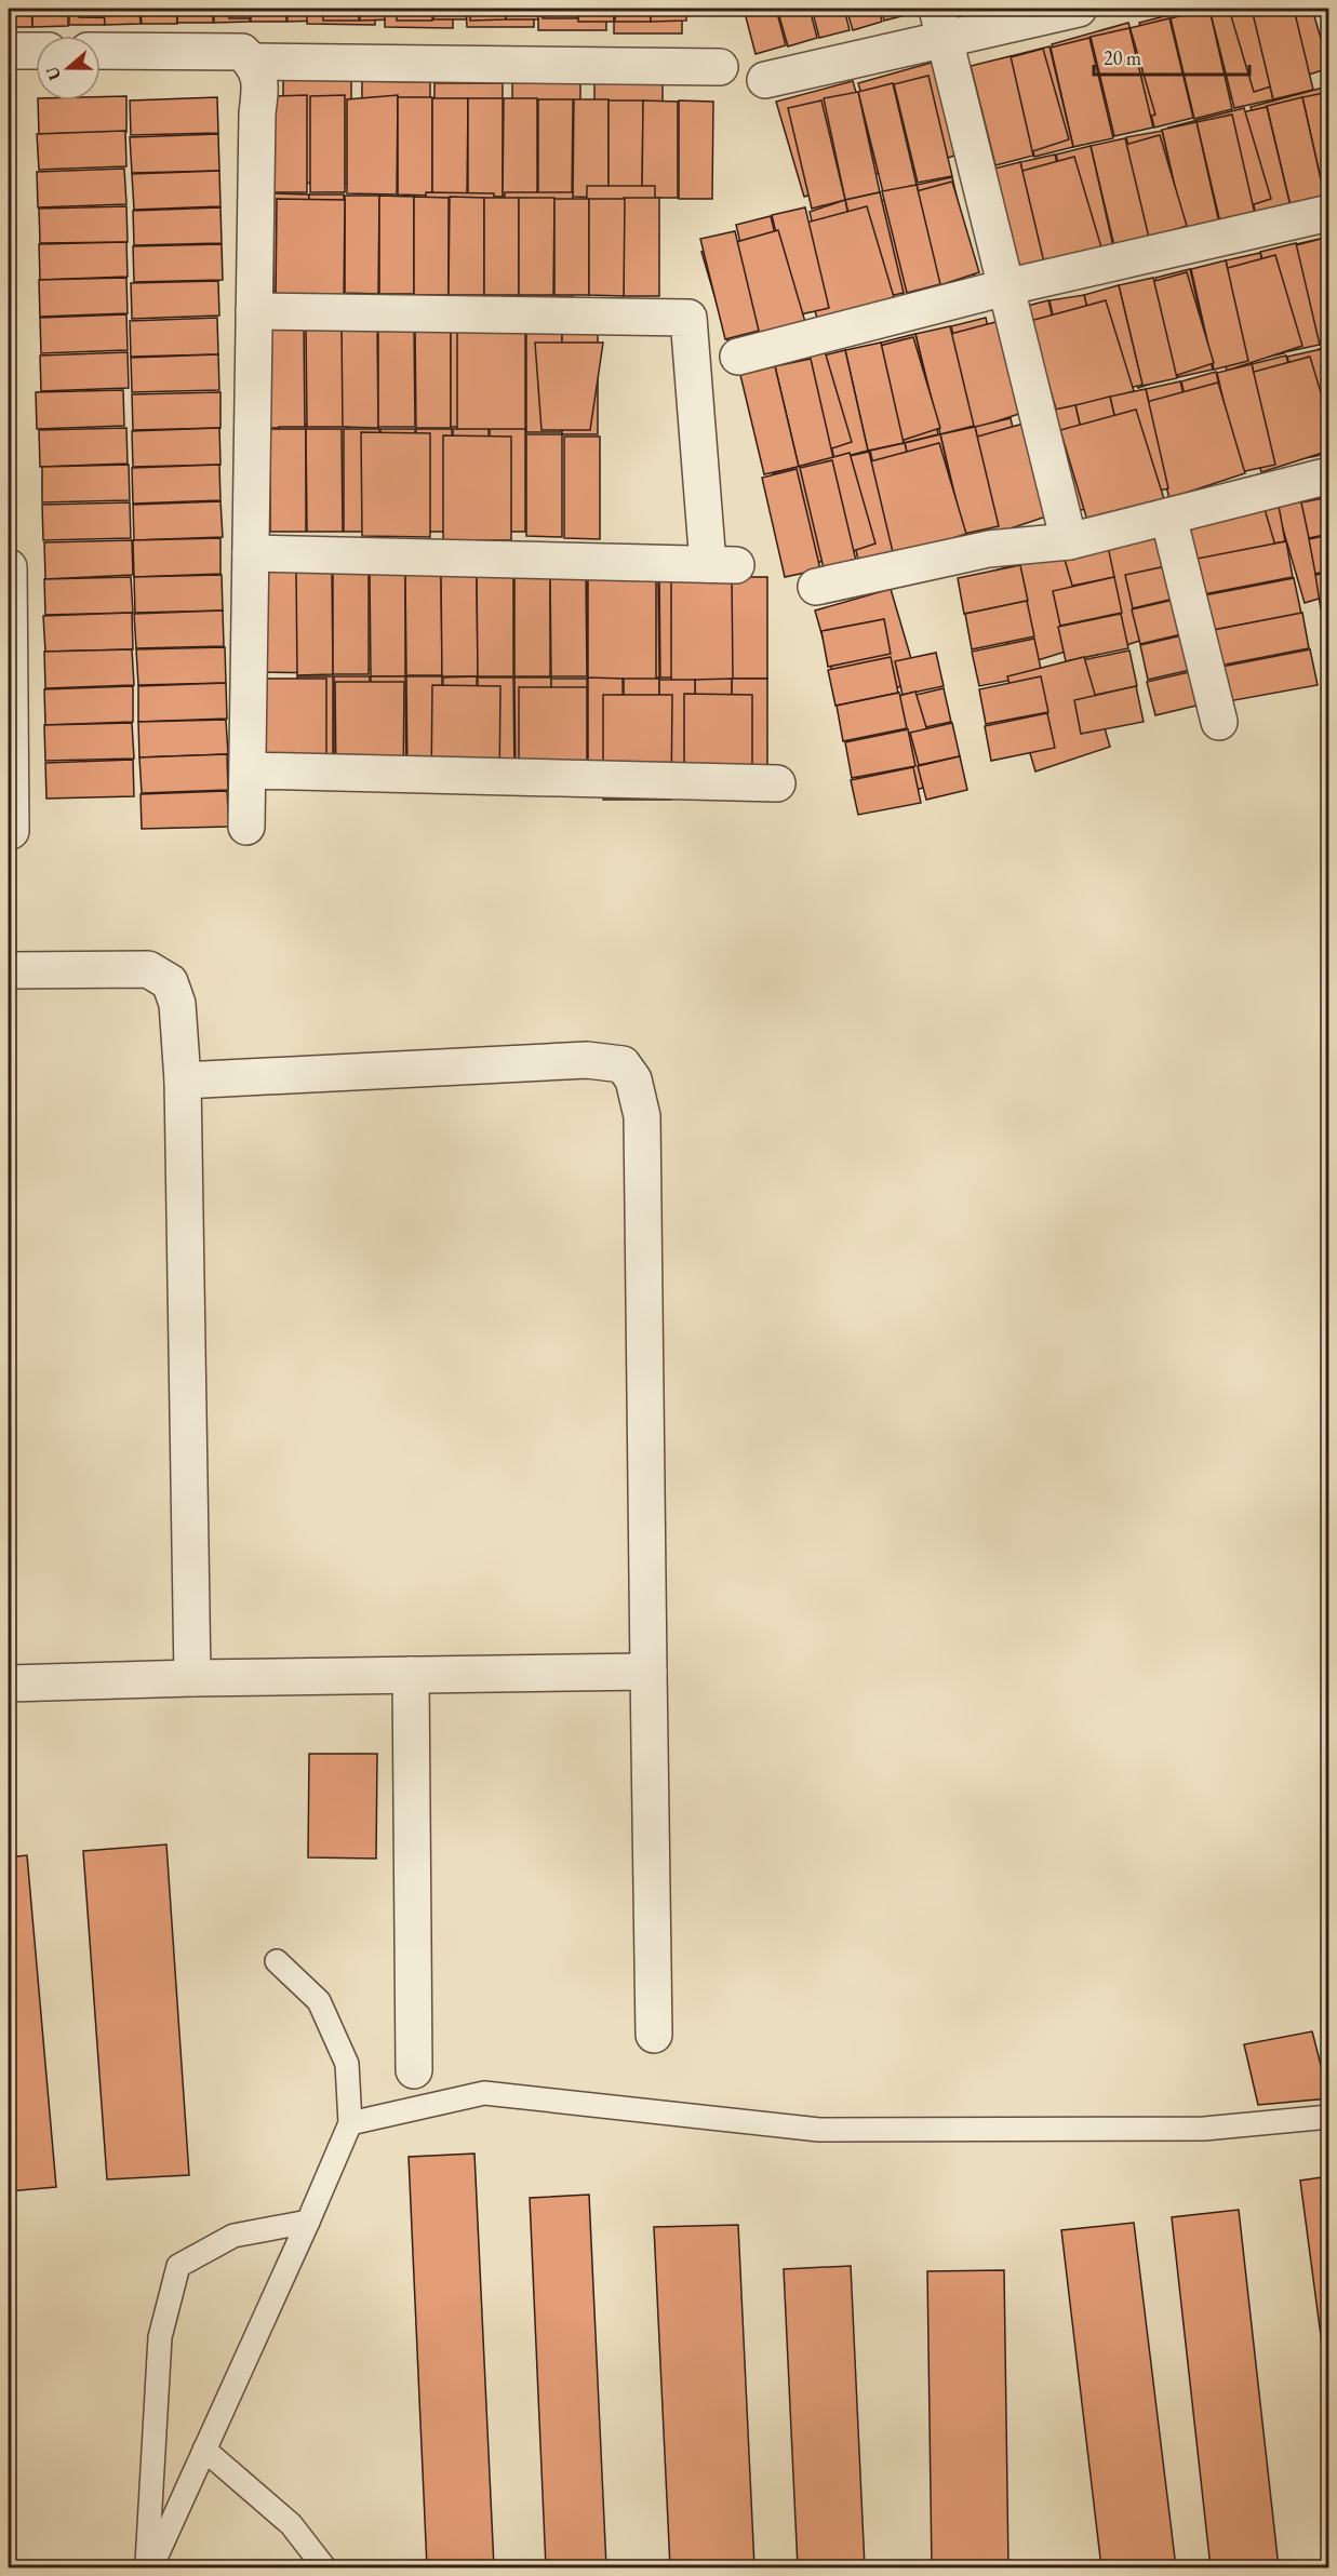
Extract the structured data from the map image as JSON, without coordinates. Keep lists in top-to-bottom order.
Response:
{
  "scale_bar": "20 m",
  "north": "left"
}
